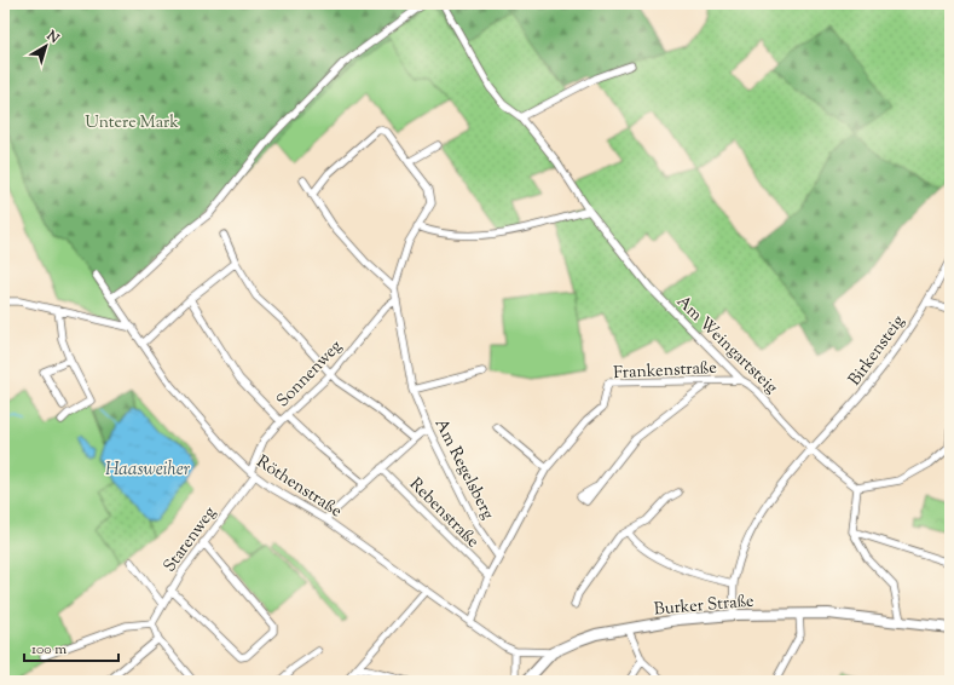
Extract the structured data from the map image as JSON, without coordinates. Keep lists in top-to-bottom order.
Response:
{
  "streets": {
    "main road": ["Burker Straße"],
    "street": [
      "Am Weingartsteig",
      "Birkensteig",
      "Frankenstraße",
      "Sonnenweg",
      "Am Regelsberg",
      "Röthenstraße",
      "Rebenstraße",
      "Starenweg"
    ]
  },
  "crossings": [
    ["Am Weingartsteig", "Birkensteig"],
    ["Am Weingartsteig", "Frankenstraße"],
    ["Birkensteig", "Burker Straße"],
    ["Frankenstraße", "Am Regelsberg"],
    ["Frankenstraße", "Röthenstraße"],
    ["Frankenstraße", "Rebenstraße"],
    ["Sonnenweg", "Am Regelsberg"],
    ["Sonnenweg", "Röthenstraße"],
    ["Sonnenweg", "Starenweg"],
    ["Röthenstraße", "Starenweg"],
    ["Röthenstraße", "Burker Straße"]
  ],
  "water": ["Haasweiher"],
  "parks": ["Untere Mark"],
  "scale_bar": "100 m",
  "north": "top right"
}
